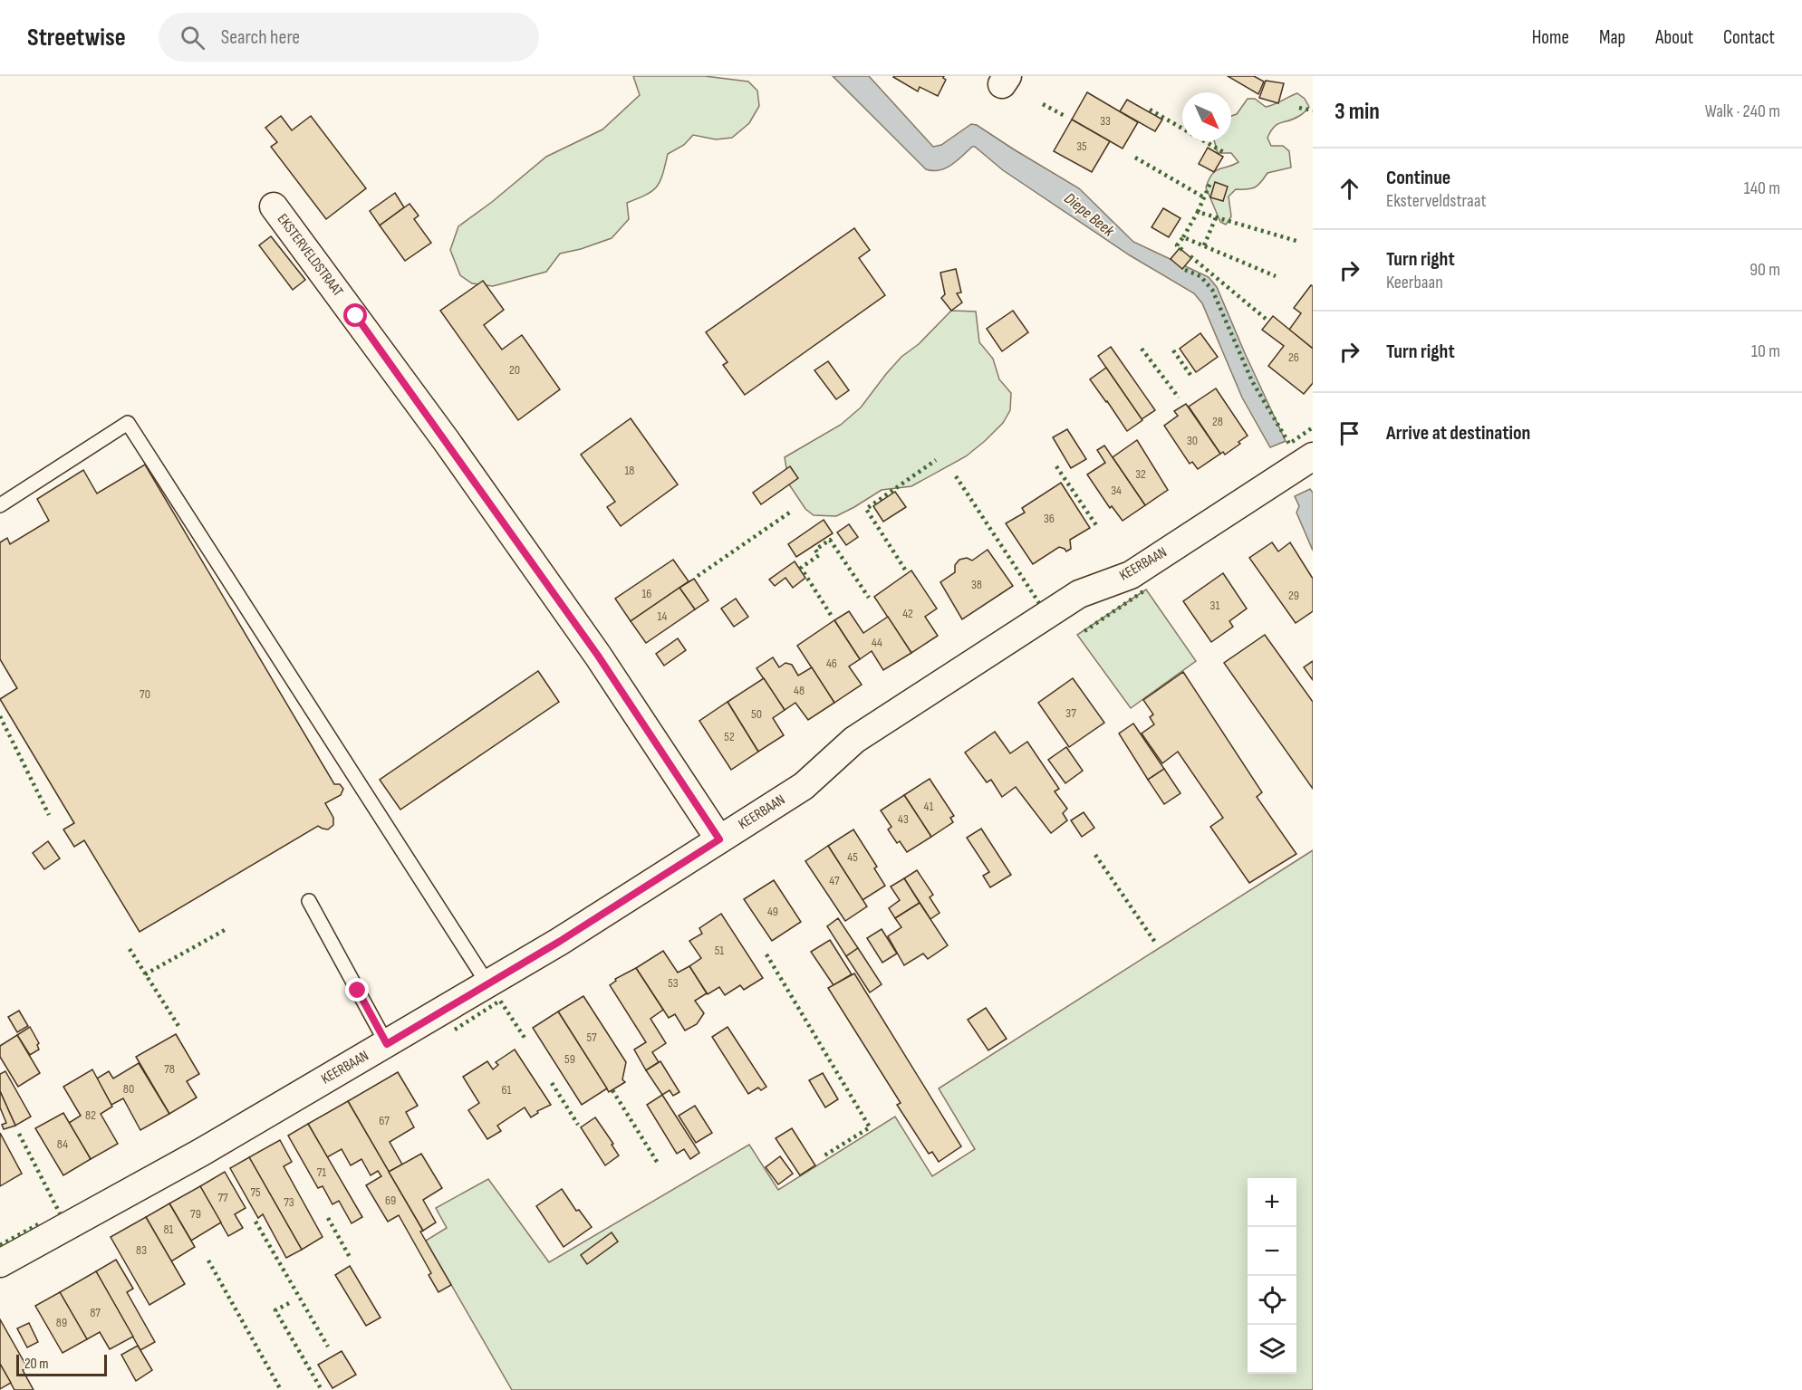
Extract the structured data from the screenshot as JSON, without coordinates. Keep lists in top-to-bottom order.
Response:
{
  "streets": {
    "street": ["EKSTERVELDSTRAAT", "KEERBAAN"]
  },
  "crossings": [
    ["EKSTERVELDSTRAAT", "KEERBAAN"]
  ],
  "water": ["Diepe Beek"],
  "house_numbers": [
    "33",
    "35",
    "26",
    "20",
    "28",
    "30",
    "18",
    "32",
    "34",
    "36",
    "38",
    "16",
    "29",
    "31",
    "42",
    "14",
    "44",
    "46",
    "48",
    "70",
    "37",
    "50",
    "52",
    "41",
    "43",
    "45",
    "47",
    "49",
    "51",
    "53",
    "57",
    "59",
    "78",
    "80",
    "61",
    "82",
    "67",
    "84",
    "71",
    "75",
    "77",
    "69",
    "73",
    "79",
    "81",
    "83",
    "87",
    "89"
  ],
  "scale_bar": "20 m",
  "north": "bottom right",
  "page": {
    "header": "Streetwise",
    "search": "Search here",
    "nav": [
      "Home",
      "Map",
      "About",
      "Contact"
    ],
    "heading": ["3 min", "Walk · 240 m"],
    "list": [
      ["Continue", "Eksterveldstraat", "140 m"],
      ["Turn right", "Keerbaan", "90 m"],
      ["Turn right", "10 m"],
      "Arrive at destination"
    ],
    "map_buttons": ["+", "−"],
    "scale": "20 m"
  }
}
